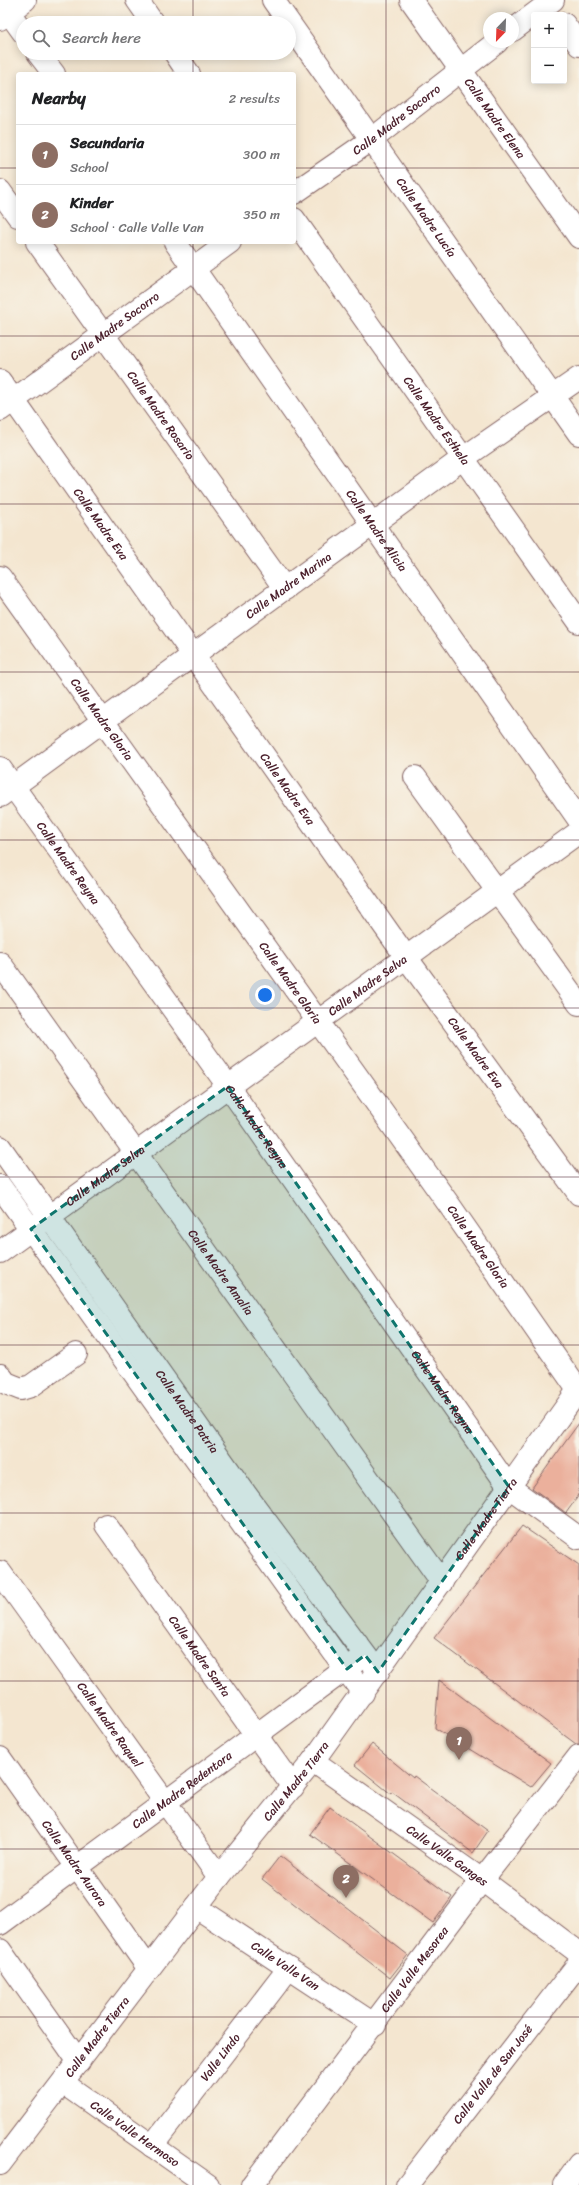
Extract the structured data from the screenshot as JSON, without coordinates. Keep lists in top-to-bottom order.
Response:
{
  "streets": {
    "street": [
      "Calle Madre Elena",
      "Calle Madre Socorro",
      "Calle Madre Lucía",
      "Calle Madre Rosario",
      "Calle Madre Esthela",
      "Calle Madre Eva",
      "Calle Madre Alicia",
      "Calle Madre Marina",
      "Calle Madre Gloria",
      "Calle Madre Reyna",
      "Calle Madre Selva",
      "Calle Madre Amalia",
      "Calle Madre Patria",
      "Calle Madre Tierra",
      "Calle Madre Santa",
      "Calle Madre Raquel",
      "Calle Madre Redentora",
      "Calle Valle Ganges",
      "Calle Madre Aurora",
      "Calle Valle Van",
      "Calle Valle Mesorea",
      "Valle Lindo",
      "Calle Valle de San José",
      "Calle Valle Hermoso"
    ]
  },
  "crossings": [
    ["Calle Madre Elena", "Calle Madre Socorro"],
    ["Calle Madre Socorro", "Calle Madre Lucía"],
    ["Calle Madre Socorro", "Calle Madre Rosario"],
    ["Calle Madre Socorro", "Calle Madre Eva"],
    ["Calle Madre Socorro", "Calle Madre Alicia"],
    ["Calle Madre Lucía", "Calle Madre Marina"],
    ["Calle Madre Rosario", "Calle Madre Marina"],
    ["Calle Madre Esthela", "Calle Madre Marina"],
    ["Calle Madre Eva", "Calle Madre Marina"],
    ["Calle Madre Eva", "Calle Madre Selva"],
    ["Calle Madre Alicia", "Calle Madre Marina"],
    ["Calle Madre Marina", "Calle Madre Gloria"],
    ["Calle Madre Marina", "Calle Madre Reyna"],
    ["Calle Madre Gloria", "Calle Madre Selva"],
    ["Calle Madre Gloria", "Calle Madre Tierra"],
    ["Calle Madre Reyna", "Calle Madre Selva"],
    ["Calle Madre Reyna", "Calle Madre Tierra"],
    ["Calle Madre Selva", "Calle Madre Amalia"],
    ["Calle Madre Selva", "Calle Madre Patria"],
    ["Calle Madre Amalia", "Calle Madre Tierra"],
    ["Calle Madre Patria", "Calle Madre Tierra"],
    ["Calle Madre Patria", "Calle Madre Redentora"],
    ["Calle Madre Tierra", "Calle Madre Santa"],
    ["Calle Madre Tierra", "Calle Madre Raquel"],
    ["Calle Madre Tierra", "Calle Valle Ganges"],
    ["Calle Madre Tierra", "Calle Madre Aurora"],
    ["Calle Madre Tierra", "Calle Valle Van"],
    ["Calle Madre Tierra", "Calle Valle Hermoso"],
    ["Calle Madre Santa", "Calle Madre Redentora"],
    ["Calle Madre Raquel", "Calle Madre Redentora"],
    ["Calle Madre Redentora", "Calle Madre Aurora"],
    ["Calle Valle Ganges", "Calle Valle Mesorea"],
    ["Calle Valle Van", "Calle Valle Mesorea"],
    ["Calle Valle Van", "Valle Lindo"],
    ["Valle Lindo", "Calle Valle Hermoso"]
  ],
  "north": "bottom left",
  "page": {
    "map_buttons": ["+", "−"],
    "search": "Search here",
    "heading": ["Nearby", "2 results"],
    "list": [
      {
        "mark": "1",
        "name": "Secundaria",
        "note": "School",
        "value": "300 m"
      },
      {
        "mark": "2",
        "name": "Kinder",
        "note": "School · Calle Valle Van",
        "value": "350 m"
      }
    ],
    "pins": ["1", "2"]
  }
}
